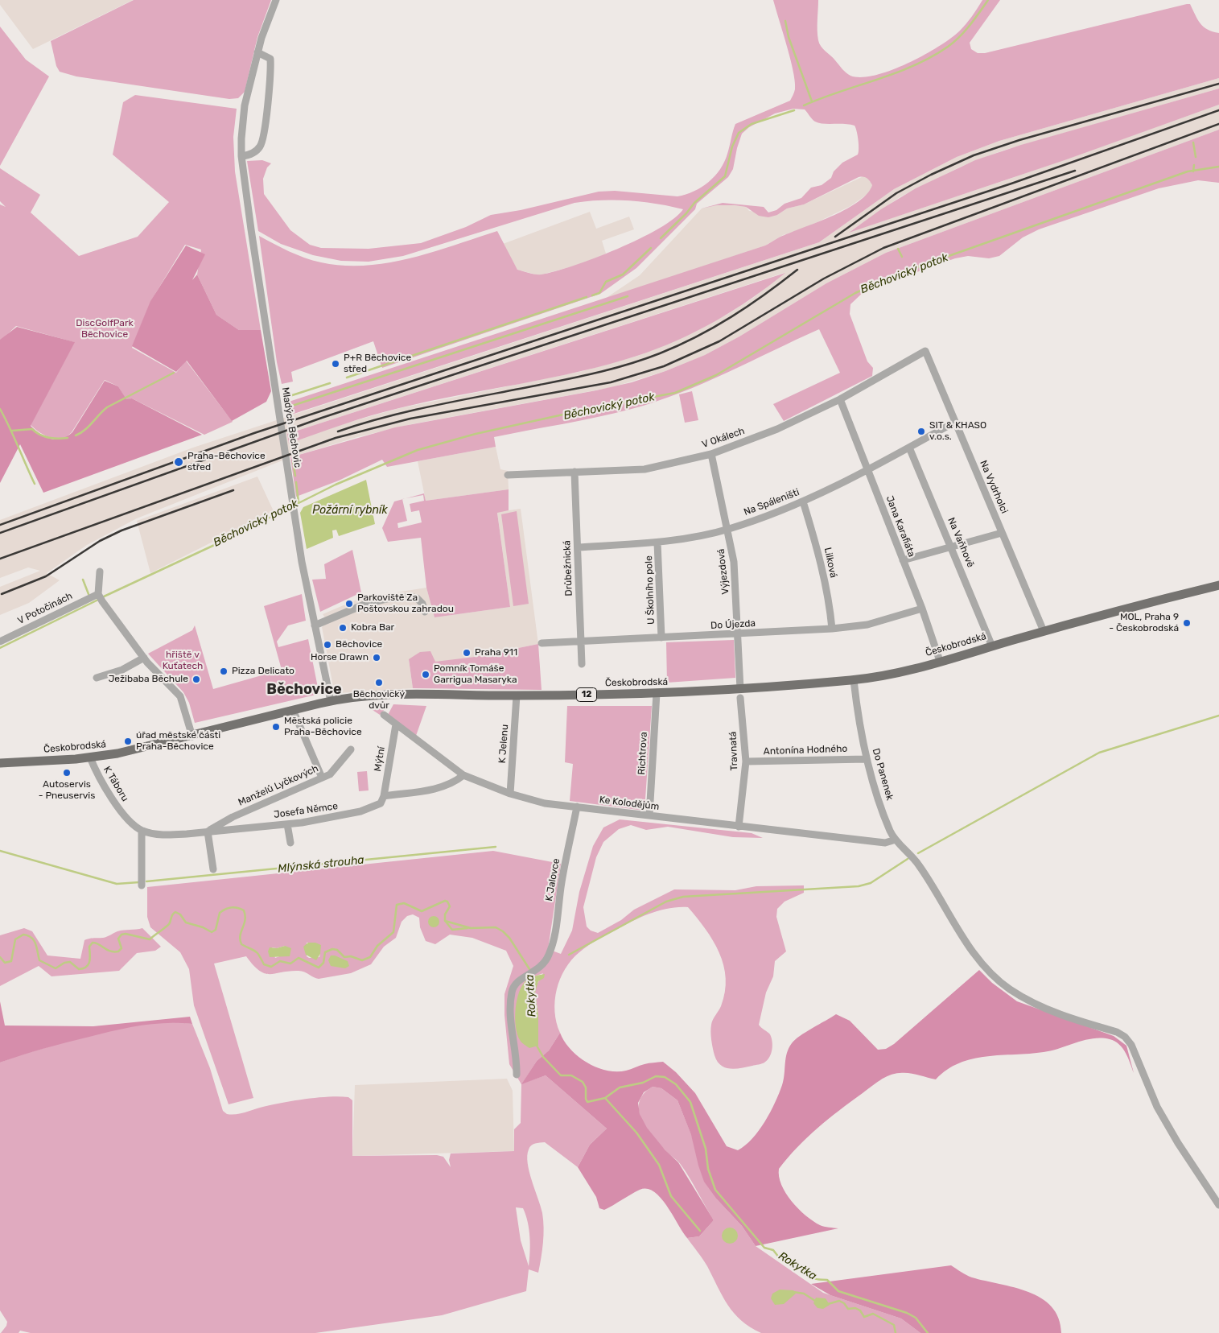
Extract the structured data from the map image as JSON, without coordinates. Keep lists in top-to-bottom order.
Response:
{
  "streets": {
    "main road": ["Českobrodská", "12"],
    "street": [
      "Mladých Běchovic",
      "V Okálech",
      "Na Vydrholci",
      "Na Spáleništi",
      "Jana Karafiáta",
      "Na Vaňhově",
      "Lilková",
      "Drůbežnická",
      "Výjezdová",
      "U Školního pole",
      "V Potočinách",
      "Do Újezda",
      "K Jelenu",
      "Antonína Hodného",
      "Travnatá",
      "Richtrova",
      "Mýtní",
      "Do Panenek",
      "K Táboru",
      "Manželů Lyčkových",
      "Ke Kolodějům",
      "Josefa Němce",
      "K Jalovce"
    ]
  },
  "crossings": [
    ["Mladých Běchovic", "Českobrodská"],
    ["V Okálech", "Na Vydrholci"],
    ["V Okálech", "Jana Karafiáta"],
    ["V Okálech", "Drůbežnická"],
    ["V Okálech", "Výjezdová"],
    ["Na Vydrholci", "Na Spáleništi"],
    ["Na Vydrholci", "Českobrodská"],
    ["Na Spáleništi", "Jana Karafiáta"],
    ["Na Spáleništi", "Na Vaňhově"],
    ["Na Spáleništi", "Lilková"],
    ["Na Spáleništi", "Drůbežnická"],
    ["Na Spáleništi", "Výjezdová"],
    ["Na Spáleništi", "U Školního pole"],
    ["Jana Karafiáta", "Do Újezda"],
    ["Jana Karafiáta", "Českobrodská"],
    ["Na Vaňhově", "Českobrodská"],
    ["Lilková", "Do Újezda"],
    ["Drůbežnická", "Do Újezda"],
    ["Výjezdová", "Do Újezda"],
    ["Výjezdová", "Českobrodská"],
    ["Výjezdová", "Travnatá"],
    ["U Školního pole", "Do Újezda"],
    ["Českobrodská", "K Jelenu"],
    ["Českobrodská", "Travnatá"],
    ["Českobrodská", "Richtrova"],
    ["Českobrodská", "Do Panenek"],
    ["Českobrodská", "K Táboru"],
    ["K Jelenu", "Ke Kolodějům"],
    ["Antonína Hodného", "Travnatá"],
    ["Antonína Hodného", "Do Panenek"],
    ["Travnatá", "Ke Kolodějům"],
    ["Richtrova", "Ke Kolodějům"],
    ["Mýtní", "Ke Kolodějům"],
    ["Mýtní", "Josefa Němce"],
    ["Do Panenek", "Ke Kolodějům"],
    ["K Táboru", "Josefa Němce"],
    ["Manželů Lyčkových", "Josefa Němce"],
    ["Ke Kolodějům", "K Jalovce"]
  ],
  "districts": ["Běchovice"],
  "water": [
    "Běchovický potok",
    "Požární rybník",
    "Mlýnská strouha",
    "Rokytka"
  ],
  "parks": ["DiscGolfPark Běchovice", "hřiště v Kuťatech"],
  "places": [
    "P+R Běchovice střed",
    "SIT & KHASO v.o.s.",
    "Praha-Běchovice střed",
    "Parkoviště Za Poštovskou zahradou",
    "MOL, Praha 9 - Českobrodská",
    "Kobra Bar",
    "Běchovice",
    "Praha 911",
    "Horse Drawn",
    "Pizza Delicato",
    "Pomník Tomáše Garrigua Masaryka",
    "Ježibaba Běchule",
    "Běchovický dvůr",
    "Městská policie Praha-Běchovice",
    "úřad městské části Praha-Běchovice",
    "Autoservis - Pneuservis"
  ]
}
